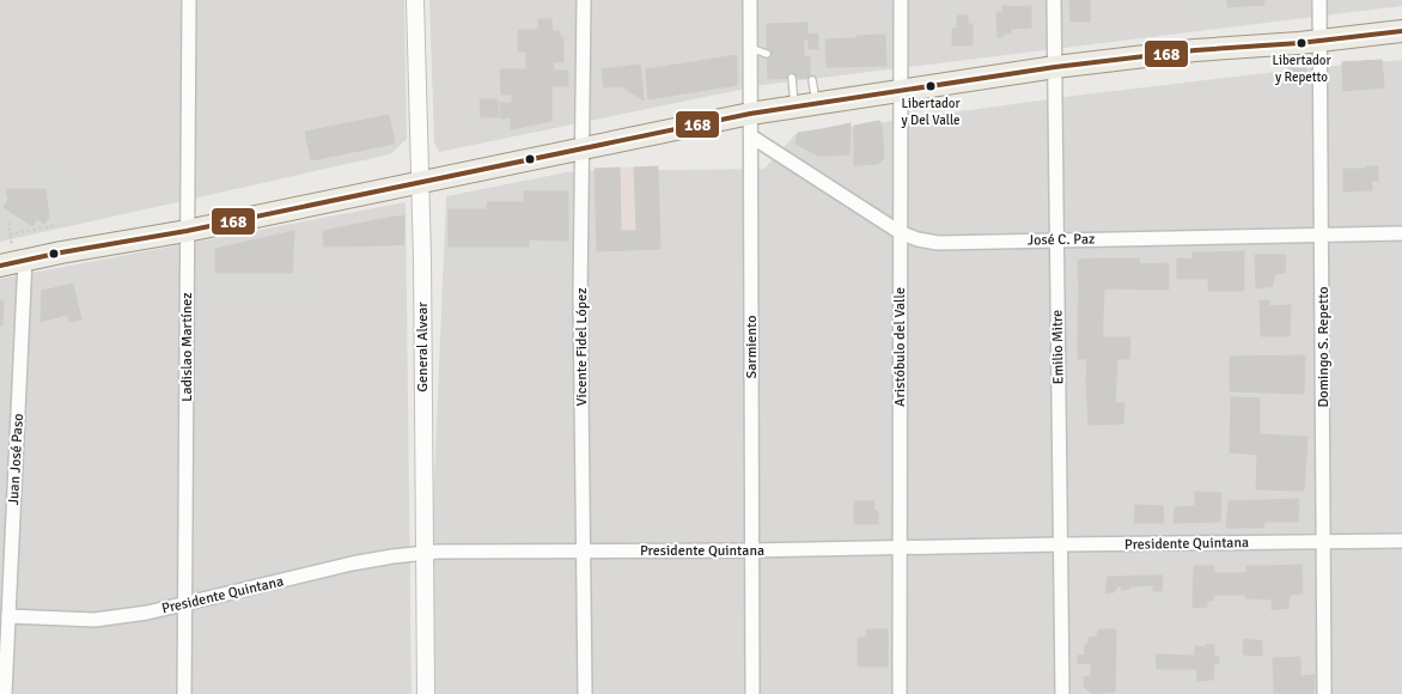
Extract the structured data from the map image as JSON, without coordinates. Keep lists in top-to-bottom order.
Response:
{
  "streets": {
    "street": [
      "José C. Paz",
      "Ladislao Martínez",
      "General Alvear",
      "Vicente Fidel López",
      "Sarmiento",
      "Aristóbulo del Valle",
      "Emilio Mitre",
      "Domingo S. Repetto",
      "Juan José Paso",
      "Presidente Quintana"
    ]
  },
  "crossings": [
    ["José C. Paz", "Sarmiento"],
    ["José C. Paz", "Aristóbulo del Valle"],
    ["José C. Paz", "Emilio Mitre"],
    ["José C. Paz", "Domingo S. Repetto"],
    ["Ladislao Martínez", "Presidente Quintana"],
    ["General Alvear", "Presidente Quintana"],
    ["Vicente Fidel López", "Presidente Quintana"],
    ["Sarmiento", "Presidente Quintana"],
    ["Aristóbulo del Valle", "Presidente Quintana"],
    ["Emilio Mitre", "Presidente Quintana"],
    ["Domingo S. Repetto", "Presidente Quintana"],
    ["Juan José Paso", "Presidente Quintana"]
  ],
  "places": ["Libertador y Repetto", "Libertador y Del Valle"],
  "lines": ["transit line 168"]
}
